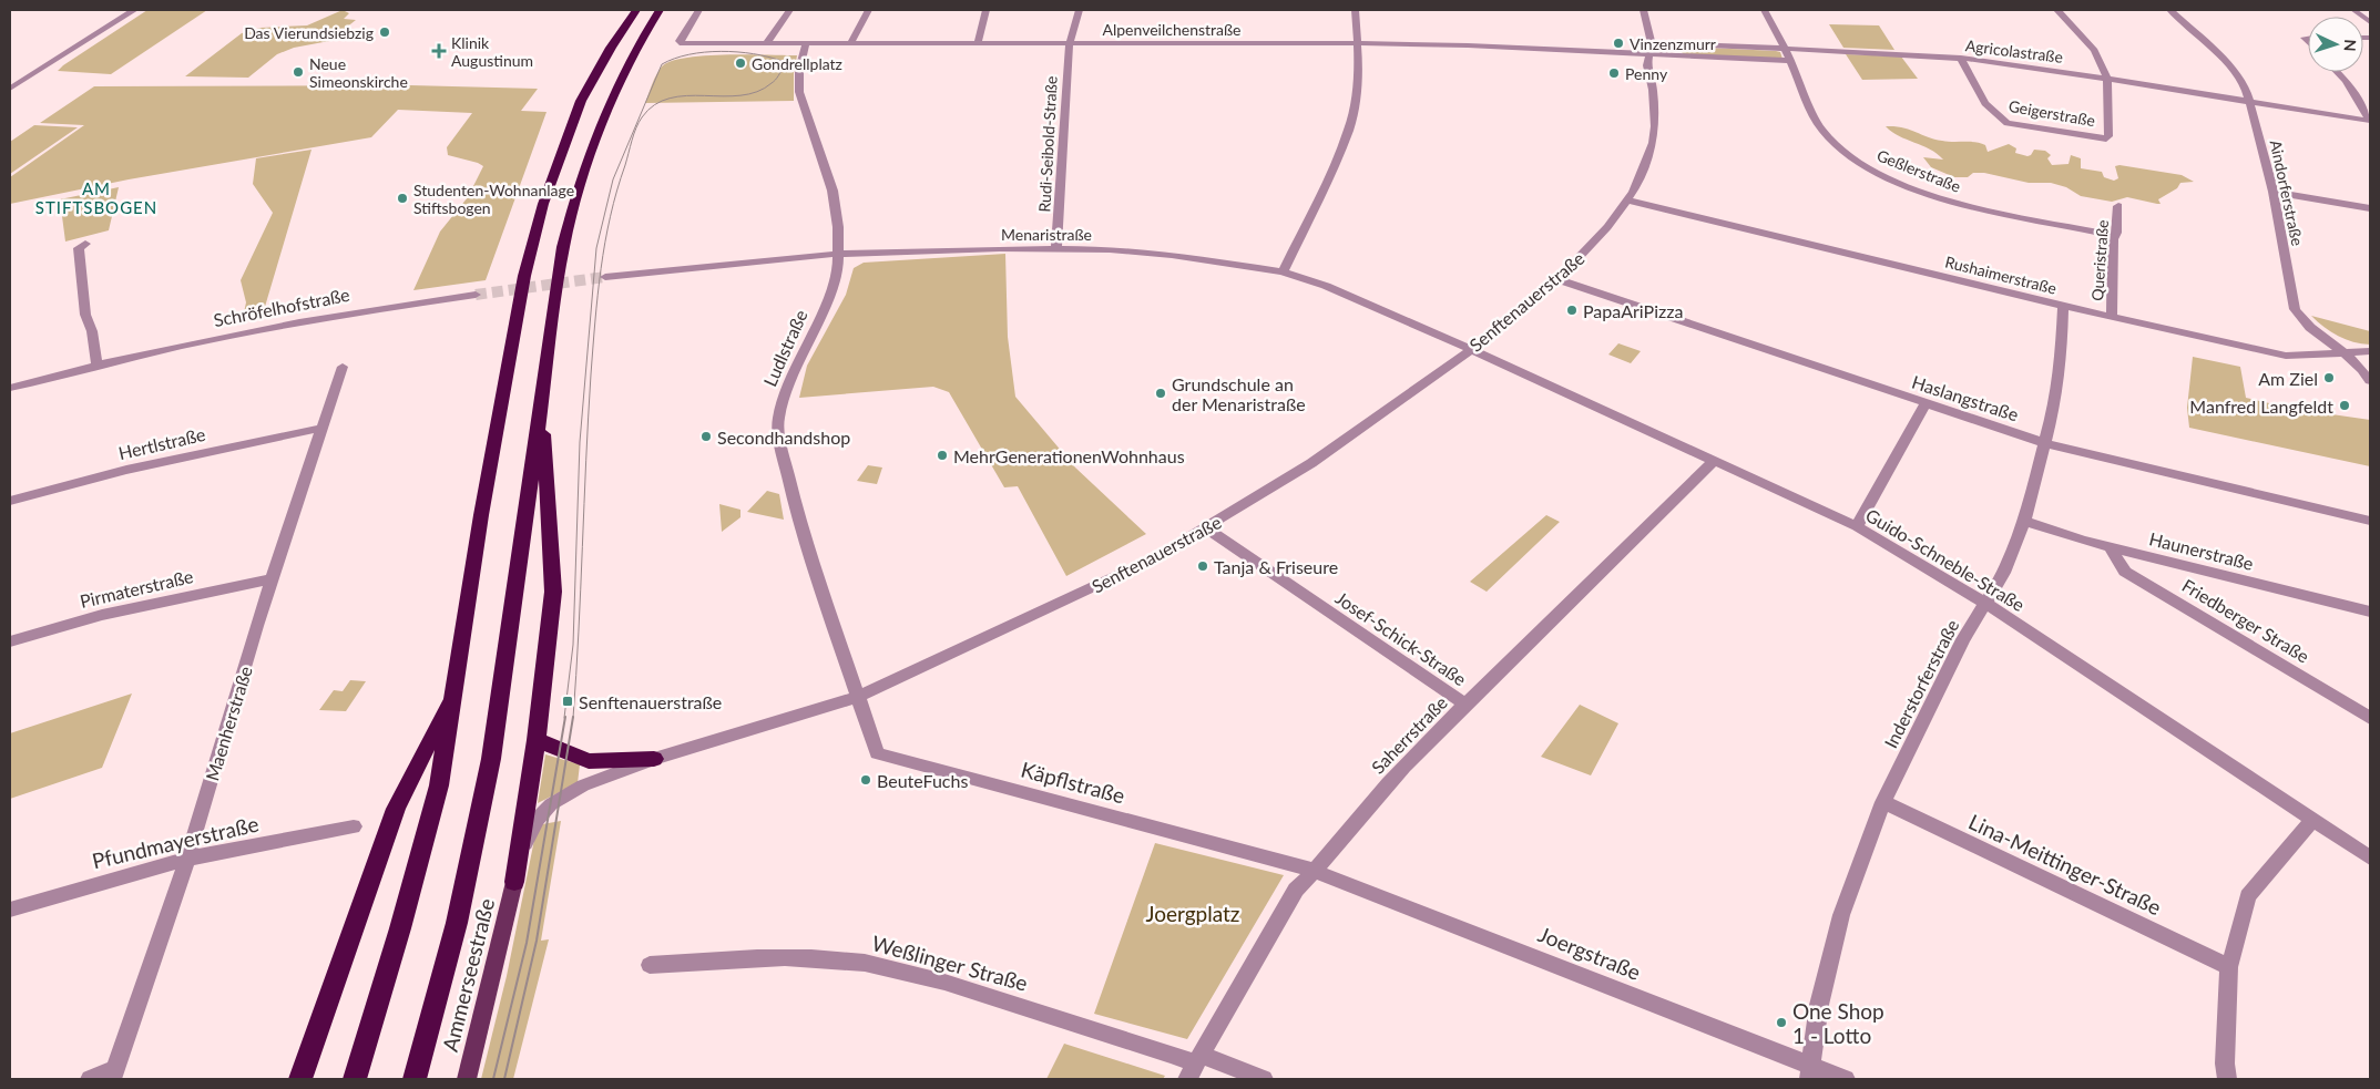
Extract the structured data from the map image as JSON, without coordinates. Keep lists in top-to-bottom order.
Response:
{
  "streets": {
    "main road": ["Ammerseestraße"],
    "street": [
      "Alpenveilchenstraße",
      "Agricolastraße",
      "Geigerstraße",
      "Rudi-Seibold-Straße",
      "Geßlerstraße",
      "Aindorferstraße",
      "Menaristraße",
      "Queristraße",
      "Rushaimerstraße",
      "Senftenauerstraße",
      "Schröfelhofstraße",
      "Ludlstraße",
      "Haslangstraße",
      "Hertlstraße",
      "Haunerstraße",
      "Guido-Schneble-Straße",
      "Pirmaterstraße",
      "Friedberger Straße",
      "Josef-Schick-Straße",
      "Inderstorferstraße",
      "Maenherstraße",
      "Saherrstraße",
      "Käpflstraße",
      "Pfundmayerstraße",
      "Lina-Meittinger-Straße",
      "Joergstraße",
      "Weßlinger Straße"
    ]
  },
  "crossings": [
    ["Alpenveilchenstraße", "Rudi-Seibold-Straße"],
    ["Alpenveilchenstraße", "Senftenauerstraße"],
    ["Alpenveilchenstraße", "Ludlstraße"],
    ["Agricolastraße", "Geigerstraße"],
    ["Agricolastraße", "Geßlerstraße"],
    ["Agricolastraße", "Aindorferstraße"],
    ["Rudi-Seibold-Straße", "Menaristraße"],
    ["Geßlerstraße", "Queristraße"],
    ["Aindorferstraße", "Rushaimerstraße"],
    ["Menaristraße", "Senftenauerstraße"],
    ["Menaristraße", "Ludlstraße"],
    ["Menaristraße", "Guido-Schneble-Straße"],
    ["Queristraße", "Rushaimerstraße"],
    ["Rushaimerstraße", "Senftenauerstraße"],
    ["Rushaimerstraße", "Inderstorferstraße"],
    ["Senftenauerstraße", "Ludlstraße"],
    ["Senftenauerstraße", "Haslangstraße"],
    ["Senftenauerstraße", "Guido-Schneble-Straße"],
    ["Senftenauerstraße", "Josef-Schick-Straße"],
    ["Senftenauerstraße", "Käpflstraße"],
    ["Senftenauerstraße", "Ammerseestraße"],
    ["Ludlstraße", "Käpflstraße"],
    ["Haslangstraße", "Inderstorferstraße"],
    ["Hertlstraße", "Maenherstraße"],
    ["Haunerstraße", "Friedberger Straße"],
    ["Haunerstraße", "Inderstorferstraße"],
    ["Guido-Schneble-Straße", "Inderstorferstraße"],
    ["Guido-Schneble-Straße", "Saherrstraße"],
    ["Pirmaterstraße", "Maenherstraße"],
    ["Josef-Schick-Straße", "Saherrstraße"],
    ["Inderstorferstraße", "Lina-Meittinger-Straße"],
    ["Inderstorferstraße", "Joergstraße"],
    ["Maenherstraße", "Pfundmayerstraße"],
    ["Saherrstraße", "Käpflstraße"],
    ["Saherrstraße", "Joergstraße"],
    ["Saherrstraße", "Weßlinger Straße"],
    ["Käpflstraße", "Joergstraße"]
  ],
  "districts": ["AM STIFTSBOGEN"],
  "parks": ["Joergplatz"],
  "places": {
    "other": [
      "Das Vierundsiebzig",
      "Vinzenzmurr",
      "Gondrellplatz",
      "Neue Simeonskirche",
      "Penny",
      "Studenten-Wohnanlage Stiftsbogen",
      "PapaAriPizza",
      "Am Ziel",
      "Grundschule an der Menaristraße",
      "Manfred Langfeldt",
      "Secondhandshop",
      "MehrGenerationenWohnhaus",
      "Tanja & Friseure",
      "BeuteFuchs",
      "One Shop 1 - Lotto"
    ],
    "health": ["Klinik Augustinum"],
    "transit": ["Senftenauerstraße"]
  },
  "north": "right"
}
